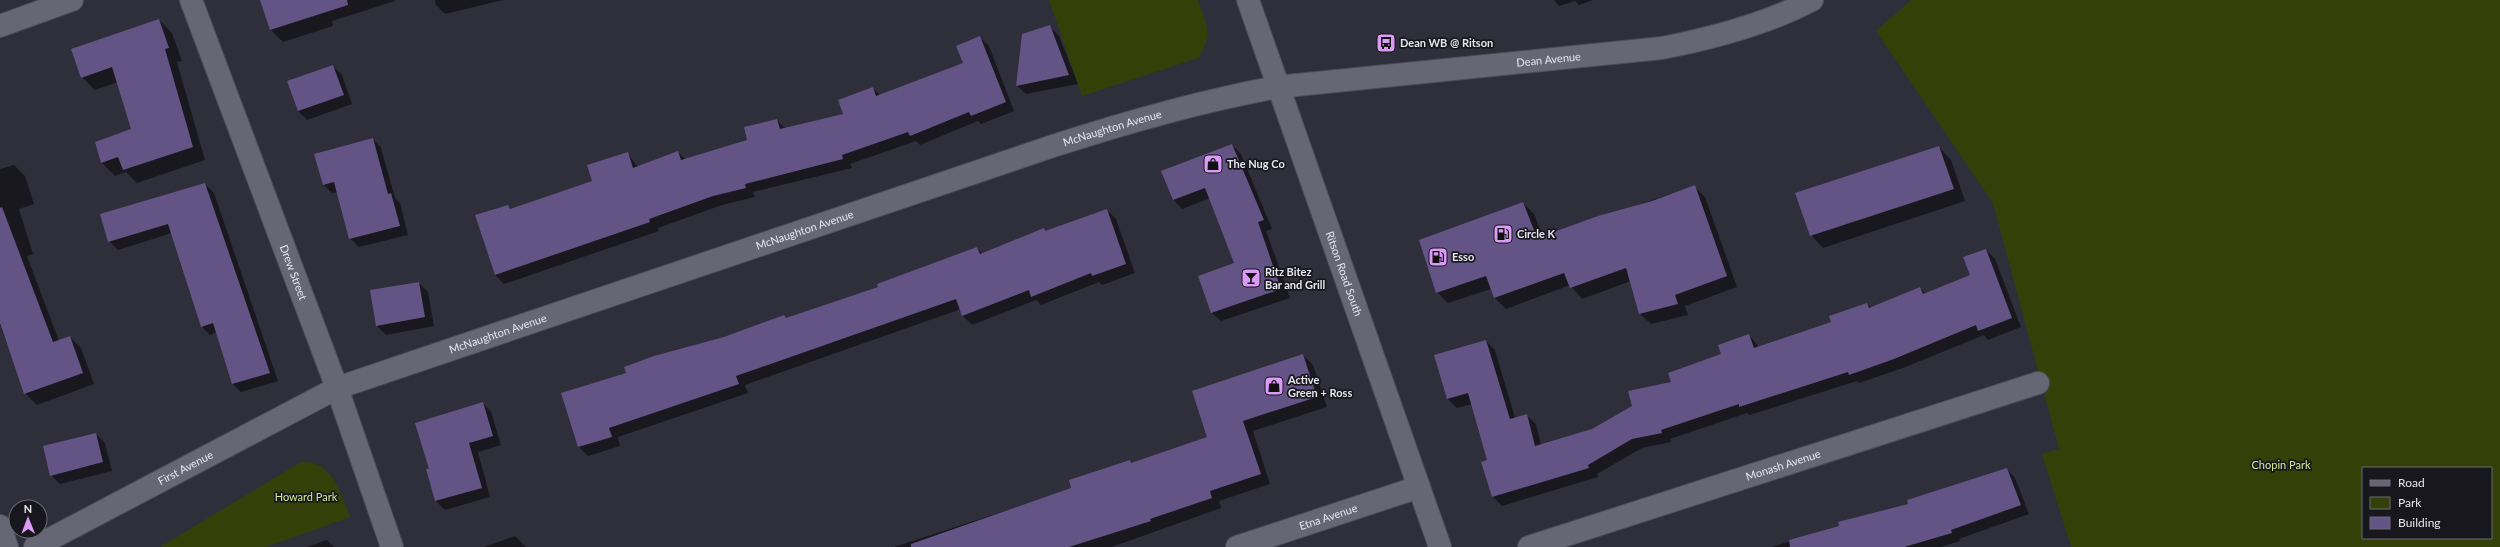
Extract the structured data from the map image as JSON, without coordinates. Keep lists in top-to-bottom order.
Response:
{
  "streets": {
    "main road": [
      "Dean Avenue",
      "McNaughton Avenue",
      "Drew Street",
      "Ritson Road South",
      "Monash Avenue",
      "First Avenue",
      "Etna Avenue"
    ]
  },
  "crossings": [
    ["Dean Avenue", "McNaughton Avenue"],
    ["Dean Avenue", "Ritson Road South"],
    ["McNaughton Avenue", "Drew Street"],
    ["McNaughton Avenue", "Ritson Road South"],
    ["McNaughton Avenue", "First Avenue"],
    ["Drew Street", "First Avenue"],
    ["Ritson Road South", "Etna Avenue"]
  ],
  "parks": ["Chopin Park", "Howard Park"],
  "places": {
    "bus stop": ["Dean WB @ Ritson"],
    "shop": ["The Nug Co", "Active Green + Ross"],
    "fuel station": ["Circle K", "Esso"],
    "bar": ["Ritz Bitez Bar and Grill"]
  },
  "legend": ["Road", "Park", "Building"],
  "north": "top"
}
